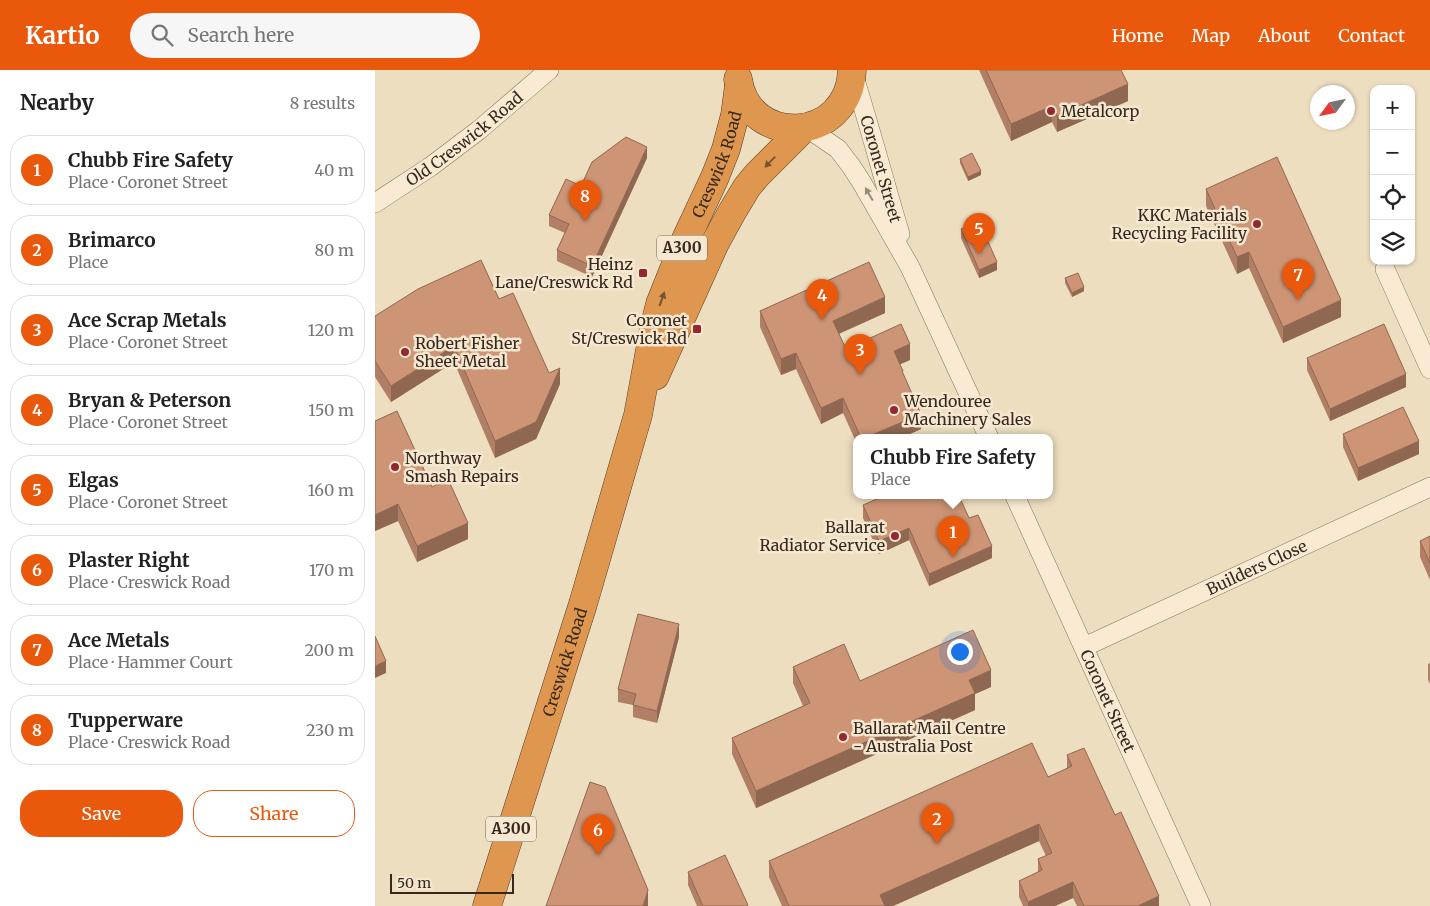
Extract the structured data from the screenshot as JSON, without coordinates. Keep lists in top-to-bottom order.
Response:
{
  "streets": {
    "highway": ["Creswick Road", "A300"],
    "street": ["Old Creswick Road", "Coronet Street", "Builders Close"]
  },
  "crossings": [
    ["Creswick Road", "Coronet Street"],
    ["Creswick Road", "A300"],
    ["Coronet Street", "A300"],
    ["Coronet Street", "Builders Close"]
  ],
  "places": {
    "other": [
      "Metalcorp",
      "KKC Materials Recycling Facility",
      "Robert Fisher Sheet Metal",
      "Wendouree Machinery Sales",
      "Northway Smash Repairs",
      "Ballarat Radiator Service",
      "Ballarat Mail Centre - Australia Post"
    ],
    "transit": ["Heinz Lane/Creswick Rd", "Coronet St/Creswick Rd"]
  },
  "scale_bar": "50 m",
  "north": "bottom left",
  "page": {
    "header": "Kartio",
    "search": "Search here",
    "nav": [
      "Home",
      "Map",
      "About",
      "Contact"
    ],
    "heading": ["Nearby", "8 results"],
    "map_buttons": ["+", "−"],
    "list": [
      {
        "mark": "1",
        "name": "Chubb Fire Safety",
        "note": "Place · Coronet Street",
        "value": "40 m"
      },
      {
        "mark": "2",
        "name": "Brimarco",
        "note": "Place",
        "value": "80 m"
      },
      {
        "mark": "3",
        "name": "Ace Scrap Metals",
        "note": "Place · Coronet Street",
        "value": "120 m"
      },
      {
        "mark": "4",
        "name": "Bryan & Peterson",
        "note": "Place · Coronet Street",
        "value": "150 m"
      },
      {
        "mark": "5",
        "name": "Elgas",
        "note": "Place · Coronet Street",
        "value": "160 m"
      },
      {
        "mark": "6",
        "name": "Plaster Right",
        "note": "Place · Creswick Road",
        "value": "170 m"
      },
      {
        "mark": "7",
        "name": "Ace Metals",
        "note": "Place · Hammer Court",
        "value": "200 m"
      },
      {
        "mark": "8",
        "name": "Tupperware",
        "note": "Place · Creswick Road",
        "value": "230 m"
      }
    ],
    "pins": [
      "8",
      "5",
      "7",
      "4",
      "3",
      "1",
      "2",
      "6"
    ],
    "popup": ["Chubb Fire Safety", "Place"],
    "buttons": ["Save", "Share"],
    "scale": "50 m"
  }
}
